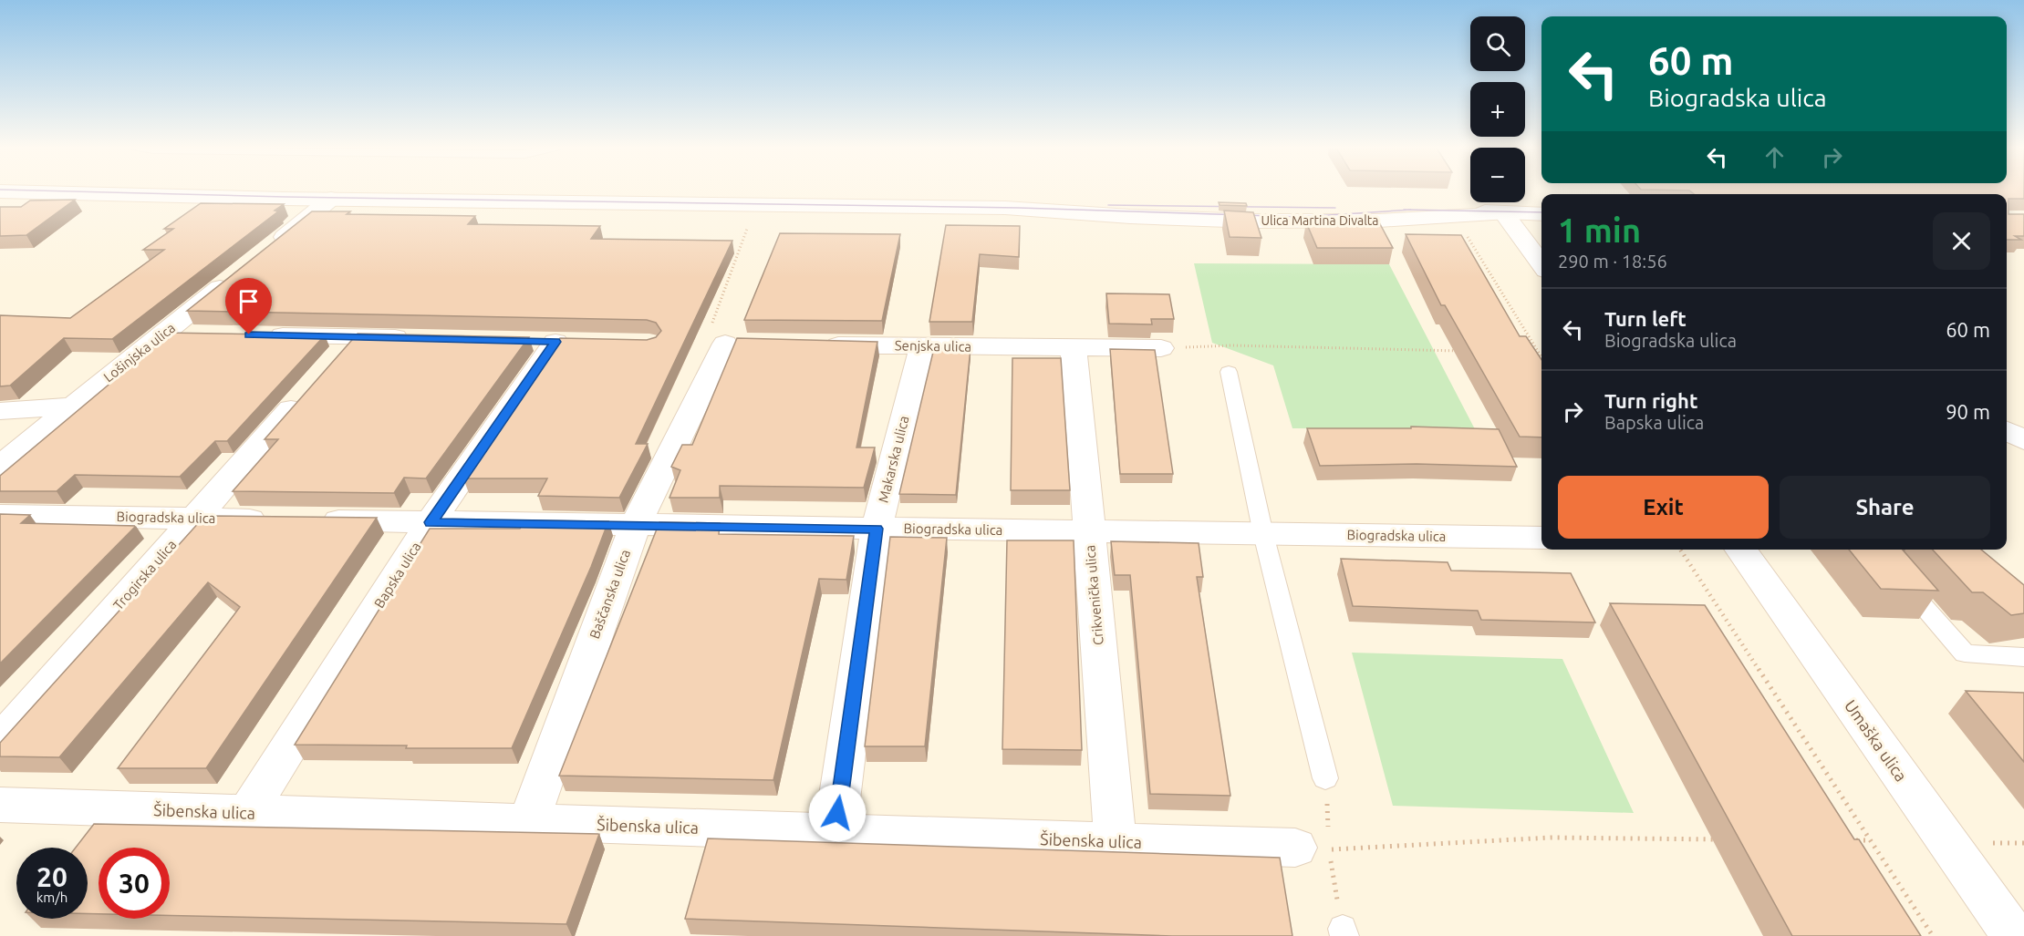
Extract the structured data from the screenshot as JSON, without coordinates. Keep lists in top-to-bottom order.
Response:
{
  "streets": {
    "street": [
      "Ulica Martina Divalta",
      "Senjska ulica",
      "Lošinjska ulica",
      "Makarska ulica",
      "Biogradska ulica",
      "Trogirska ulica",
      "Bapska ulica",
      "Baščanska ulica",
      "Crikvenička ulica",
      "Umaška ulica",
      "Šibenska ulica"
    ]
  },
  "crossings": [
    ["Senjska ulica", "Makarska ulica"],
    ["Senjska ulica", "Crikvenička ulica"],
    ["Makarska ulica", "Biogradska ulica"],
    ["Makarska ulica", "Šibenska ulica"],
    ["Biogradska ulica", "Trogirska ulica"],
    ["Biogradska ulica", "Bapska ulica"],
    ["Biogradska ulica", "Baščanska ulica"],
    ["Biogradska ulica", "Crikvenička ulica"],
    ["Bapska ulica", "Šibenska ulica"],
    ["Baščanska ulica", "Šibenska ulica"],
    ["Crikvenička ulica", "Šibenska ulica"]
  ],
  "page": {
    "map_buttons": ["+", "−"],
    "turn": ["60 m", "Biogradska ulica"],
    "heading": ["1 min", "290 m · 18:56"],
    "list": [
      {
        "name": "Turn left",
        "note": "Biogradska ulica",
        "value": "60 m"
      },
      {
        "name": "Turn right",
        "note": "Bapska ulica",
        "value": "90 m"
      }
    ],
    "buttons": ["Exit", "Share"],
    "speed": "20 km/h",
    "limit": "30"
  }
}
